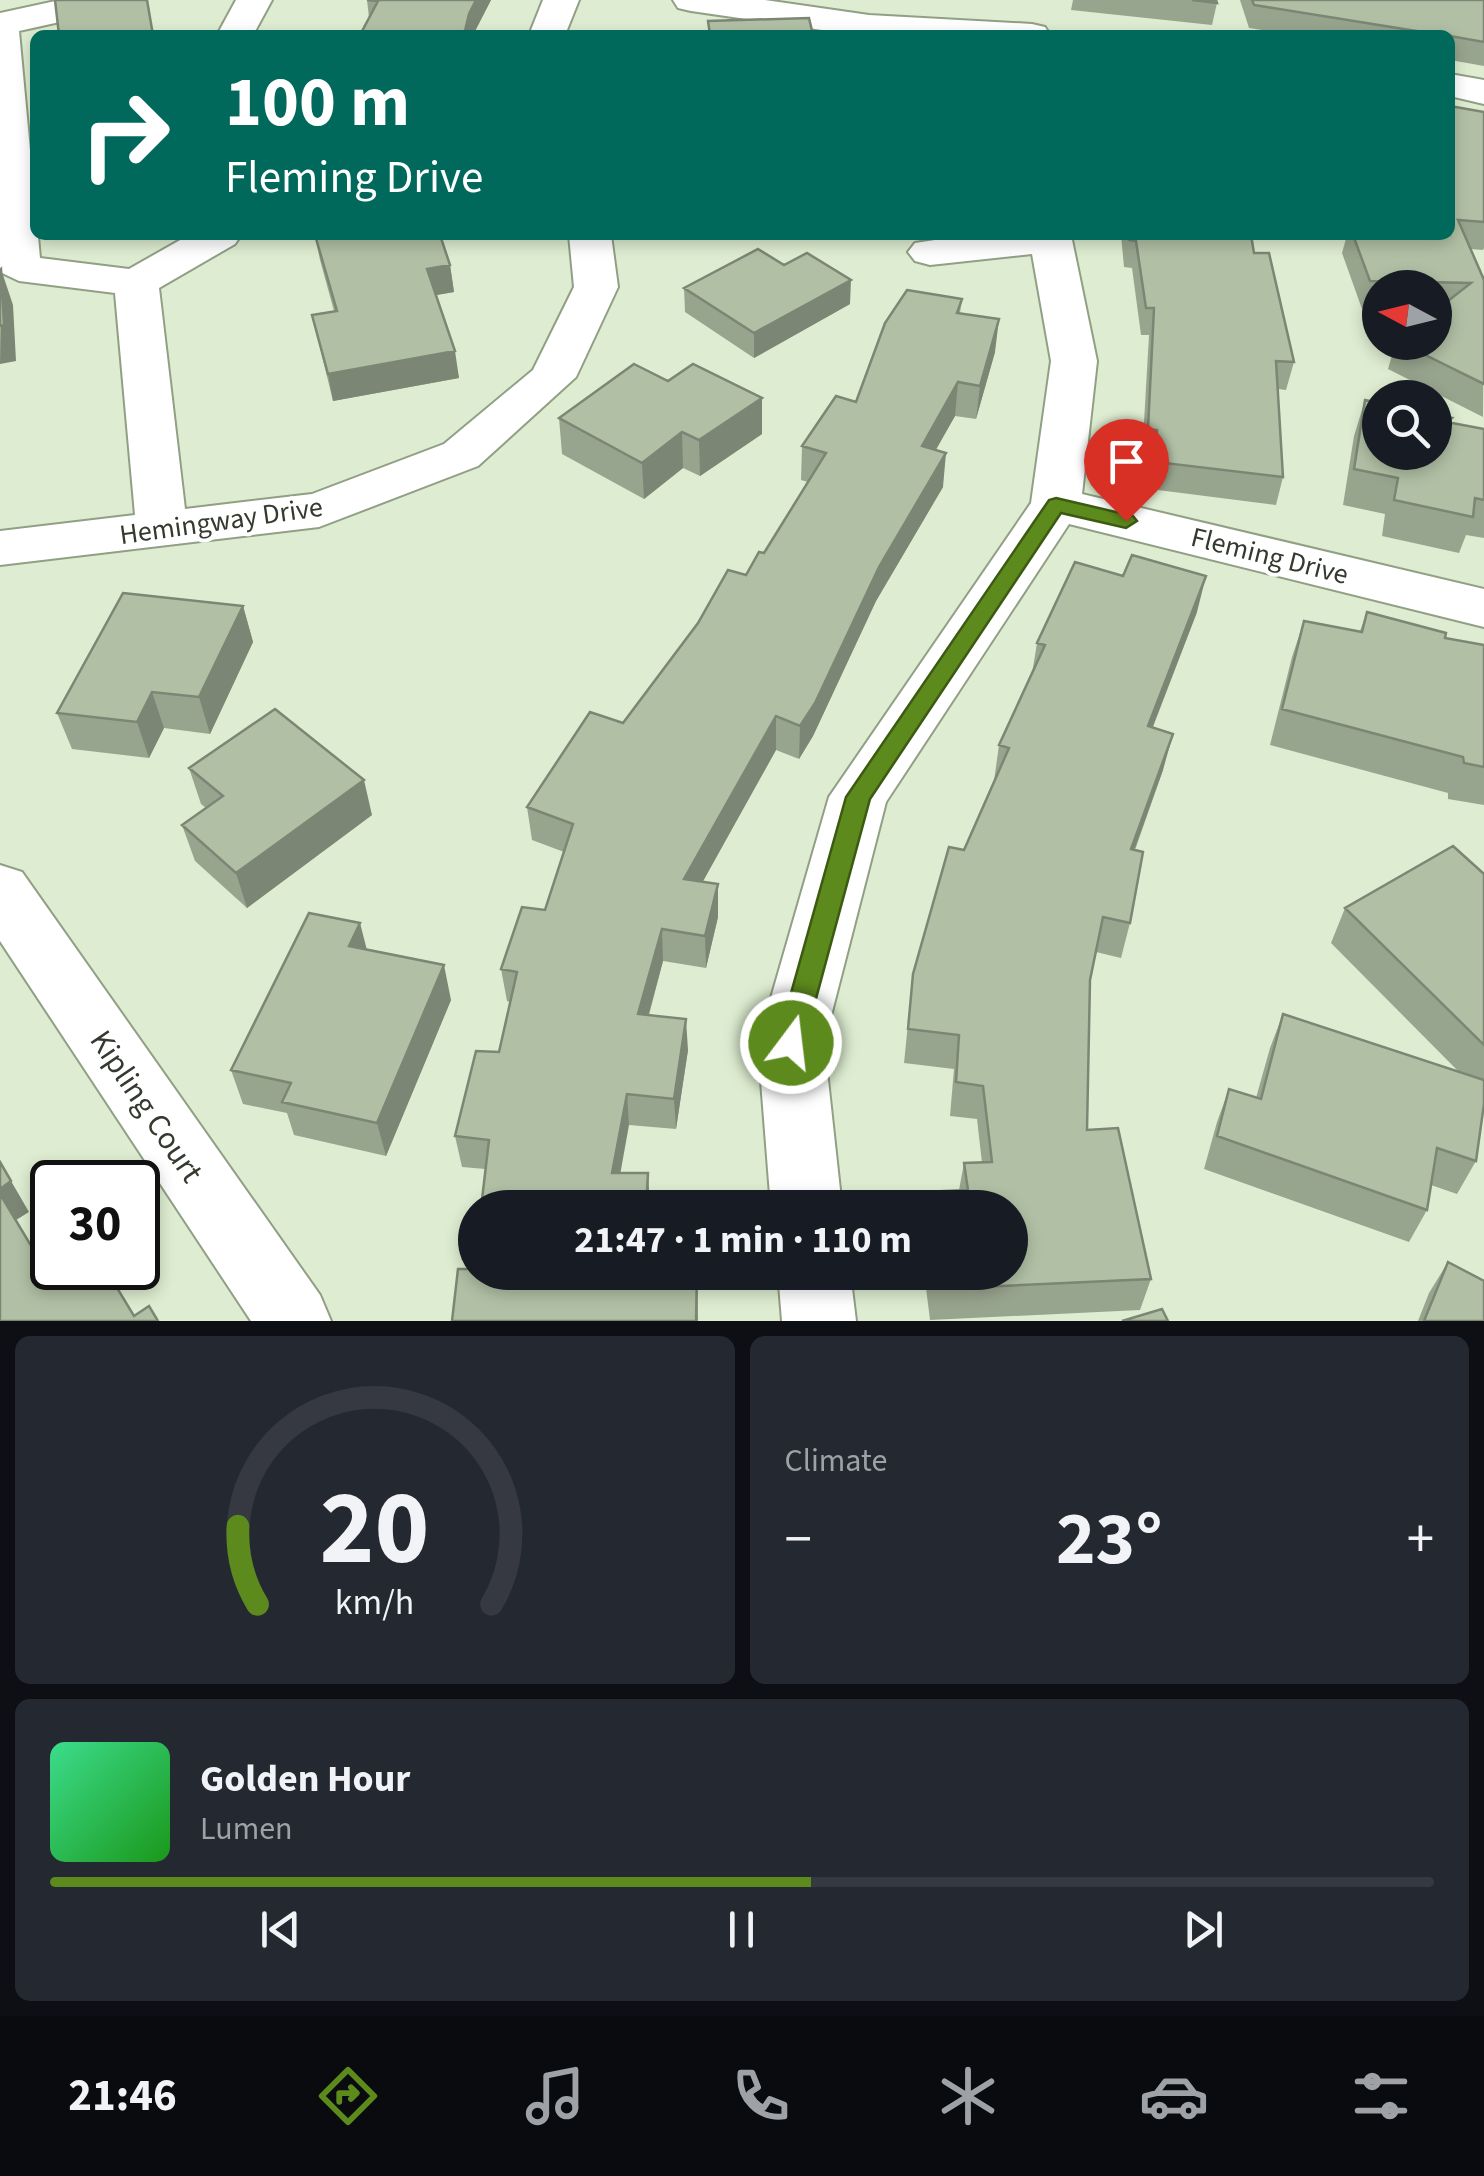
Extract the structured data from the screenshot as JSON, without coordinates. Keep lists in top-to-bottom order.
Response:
{
  "streets": {
    "street": ["Hemingway Drive", "Fleming Drive", "Kipling Court"]
  },
  "north": "left",
  "page": {
    "turn": ["100 m", "Fleming Drive"],
    "limit": "30",
    "trip": "21:47 · 1 min · 110 m",
    "tile": "Climate",
    "heat": ["−", "23°", "+"],
    "song": ["Golden Hour", "Lumen"],
    "tabs": "21:46",
    "gauge": ["20", "km/h"]
  }
}
